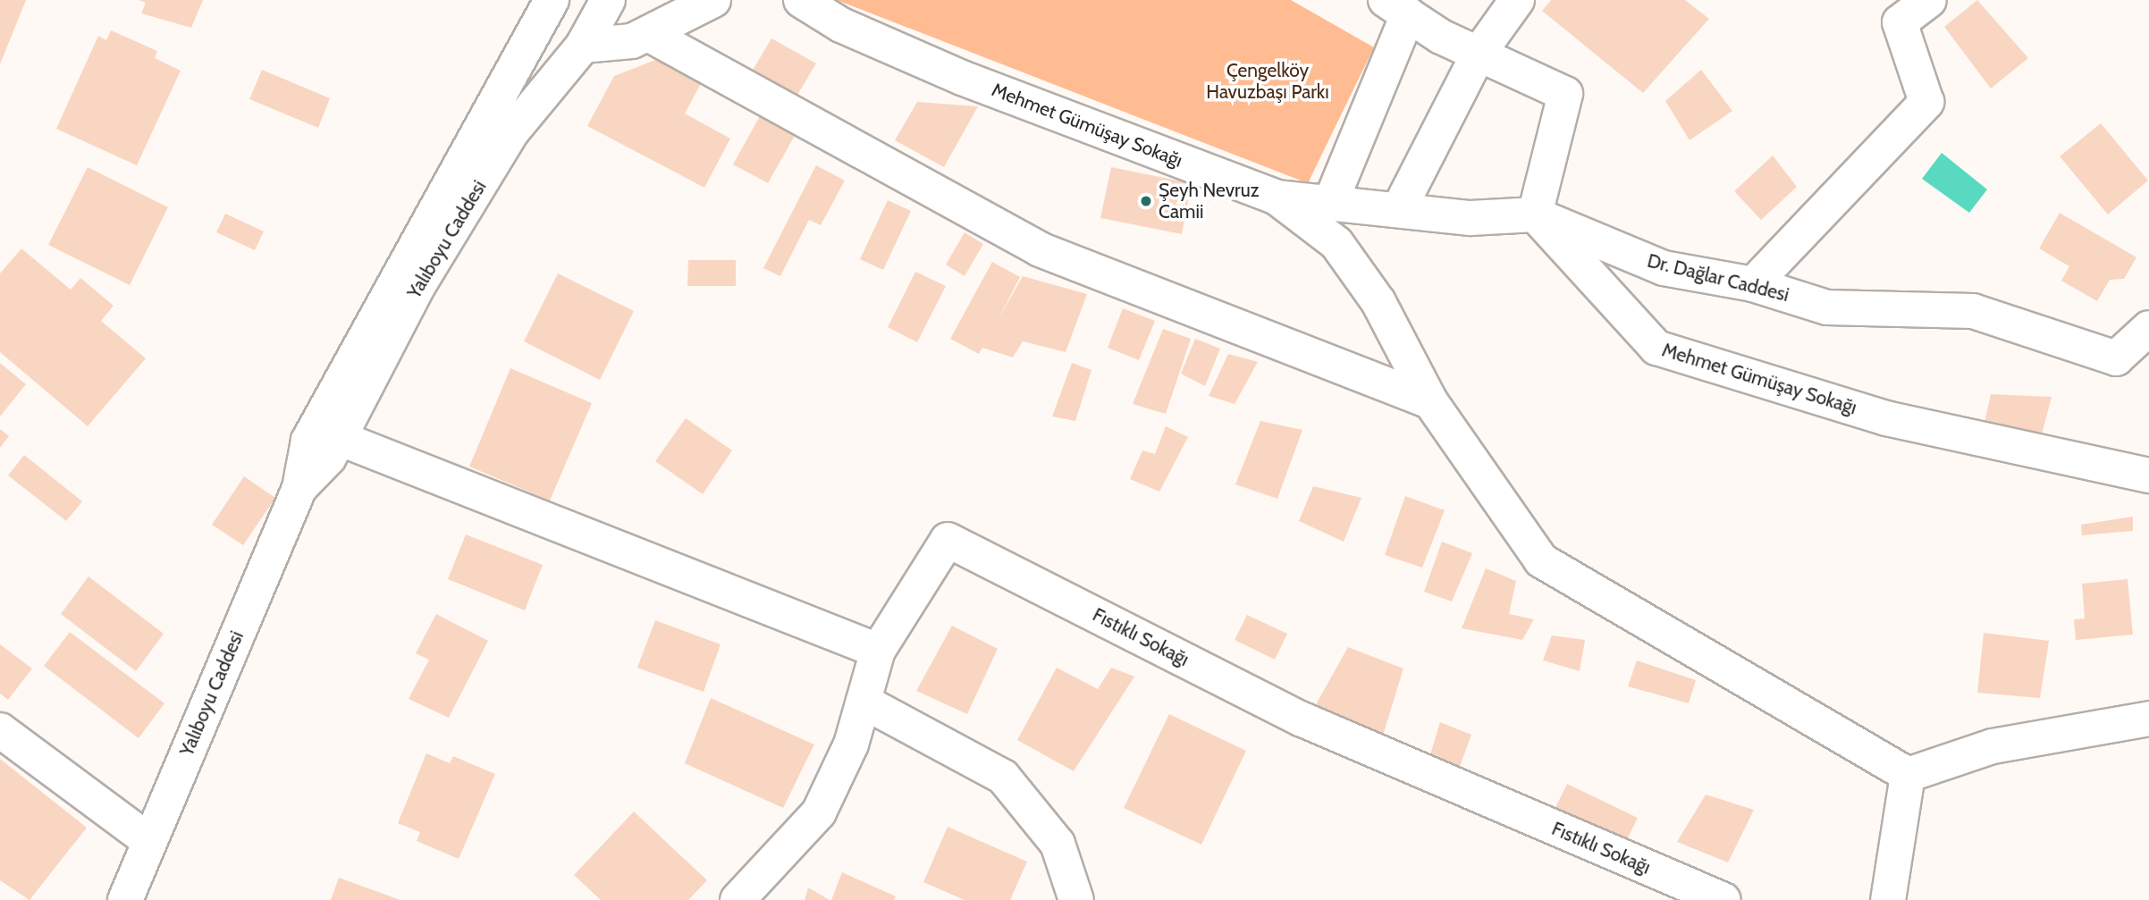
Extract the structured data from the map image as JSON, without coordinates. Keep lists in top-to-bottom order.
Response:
{
  "streets": {
    "street": [
      "Mehmet Gümüşay Sokağı",
      "Yalıboyu Caddesi",
      "Dr. Dağlar Caddesi",
      "Fıstıklı Sokağı"
    ]
  },
  "crossings": [
    ["Mehmet Gümüşay Sokağı", "Dr. Dağlar Caddesi"]
  ],
  "parks": ["Çengelköy Havuzbaşı Parkı"],
  "places": ["Şeyh Nevruz Camii"]
}
